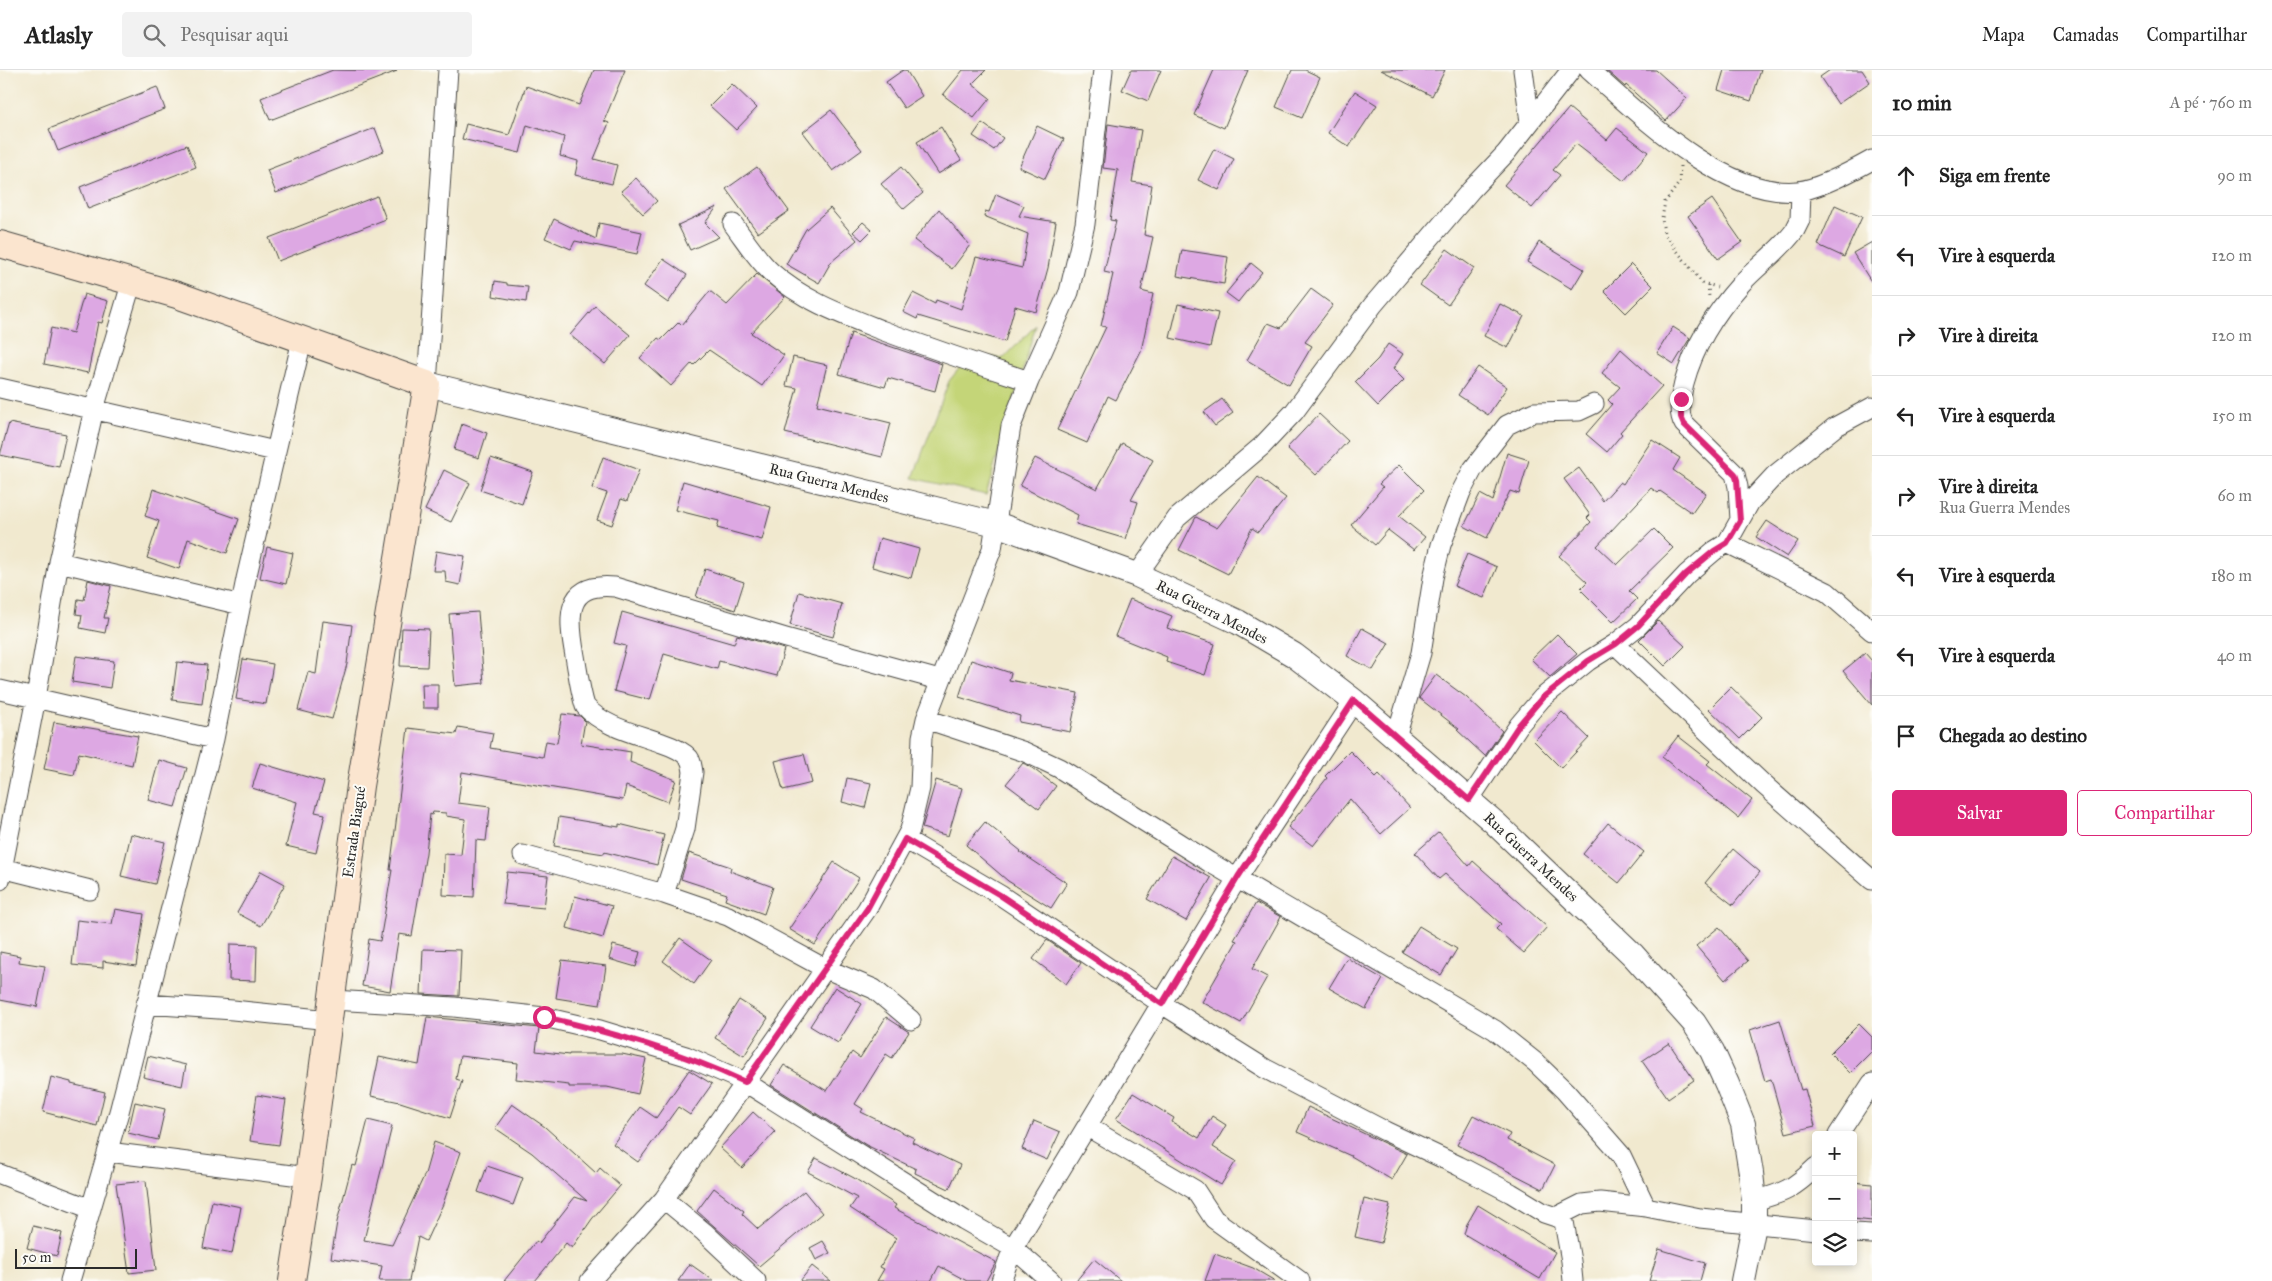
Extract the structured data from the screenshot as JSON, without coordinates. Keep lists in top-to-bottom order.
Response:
{
  "streets": {
    "main road": ["Estrada Biagué"],
    "street": ["Rua Guerra Mendes"]
  },
  "crossings": [
    ["Rua Guerra Mendes", "Estrada Biagué"]
  ],
  "scale_bar": "50 m",
  "page": {
    "header": "Atlasly",
    "search": "Pesquisar aqui",
    "nav": ["Mapa", "Camadas", "Compartilhar"],
    "heading": ["10 min", "A pé · 760 m"],
    "list": [
      ["Siga em frente", "90 m"],
      ["Vire à esquerda", "120 m"],
      ["Vire à direita", "120 m"],
      ["Vire à esquerda", "150 m"],
      ["Vire à direita", "Rua Guerra Mendes", "60 m"],
      ["Vire à esquerda", "180 m"],
      ["Vire à esquerda", "40 m"],
      "Chegada ao destino"
    ],
    "buttons": ["Salvar", "Compartilhar"],
    "map_buttons": ["+", "−"],
    "scale": "50 m"
  }
}
